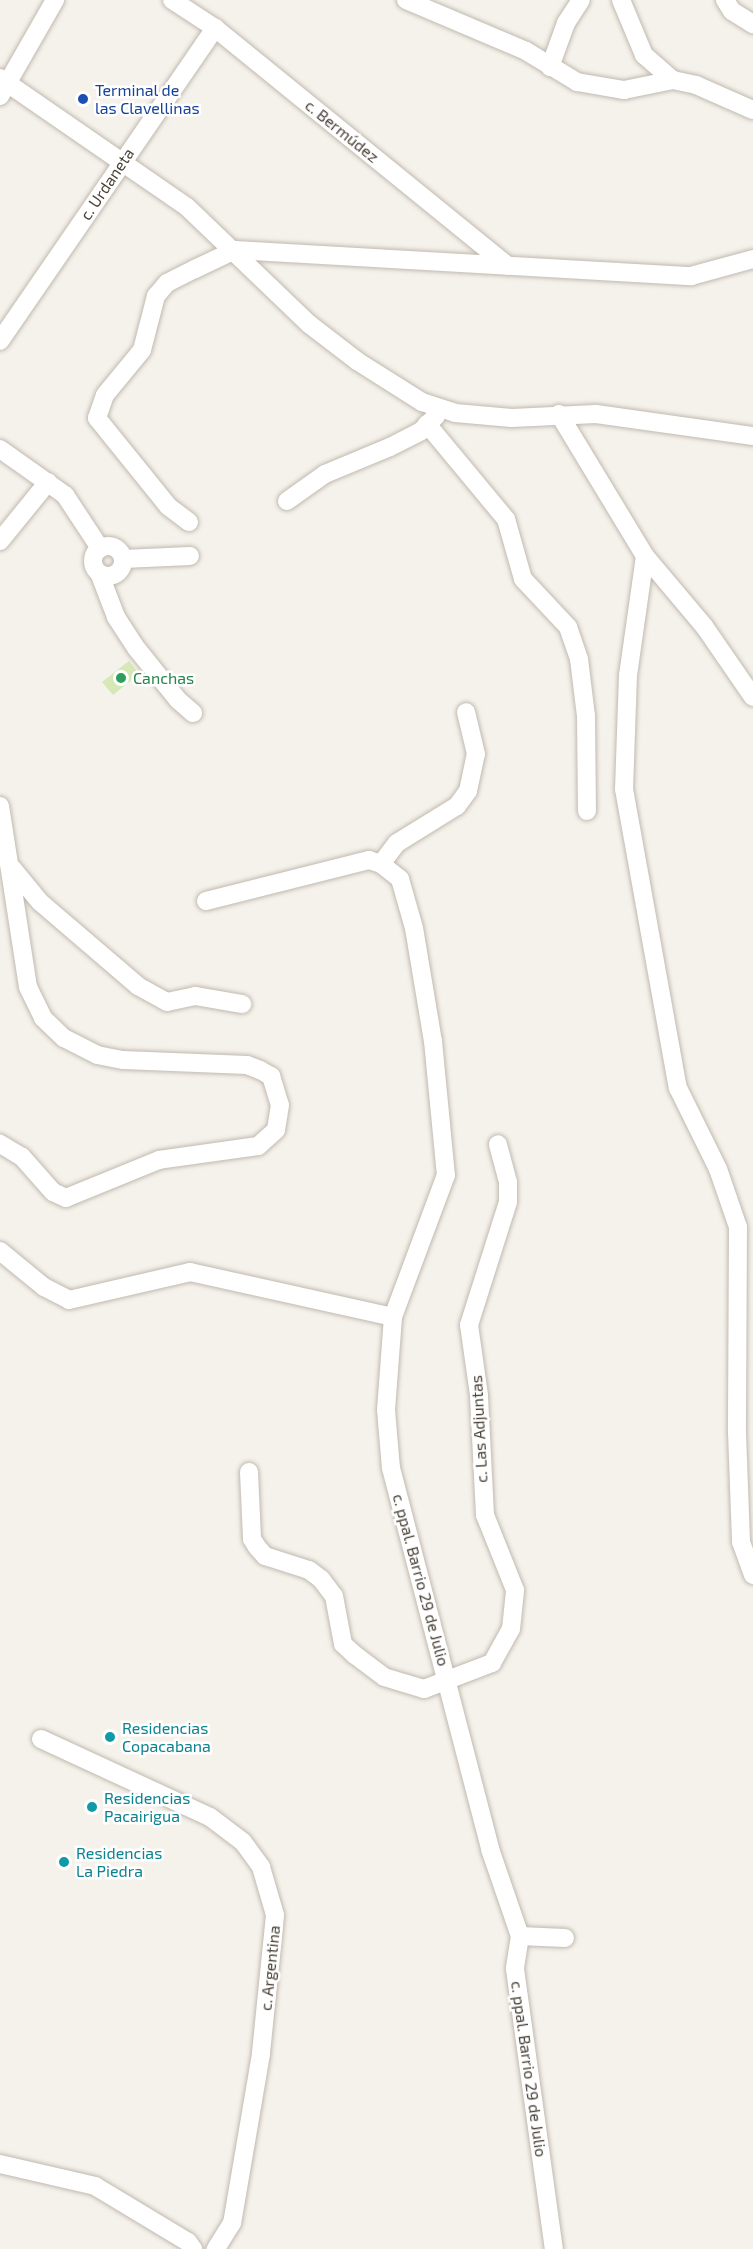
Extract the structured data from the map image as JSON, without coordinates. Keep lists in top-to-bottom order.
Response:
{
  "streets": {
    "street": [
      "c. Bermúdez",
      "c. Urdaneta",
      "c. Las Adjuntas",
      "c. ppal. Barrio 29 de Julio",
      "c. Argentina"
    ]
  },
  "crossings": [
    ["c. Bermúdez", "c. Urdaneta"],
    ["c. Las Adjuntas", "c. ppal. Barrio 29 de Julio"]
  ],
  "places": [
    "Terminal de las Clavellinas",
    "Canchas",
    "Residencias Copacabana",
    "Residencias Pacairigua",
    "Residencias La Piedra"
  ]
}
